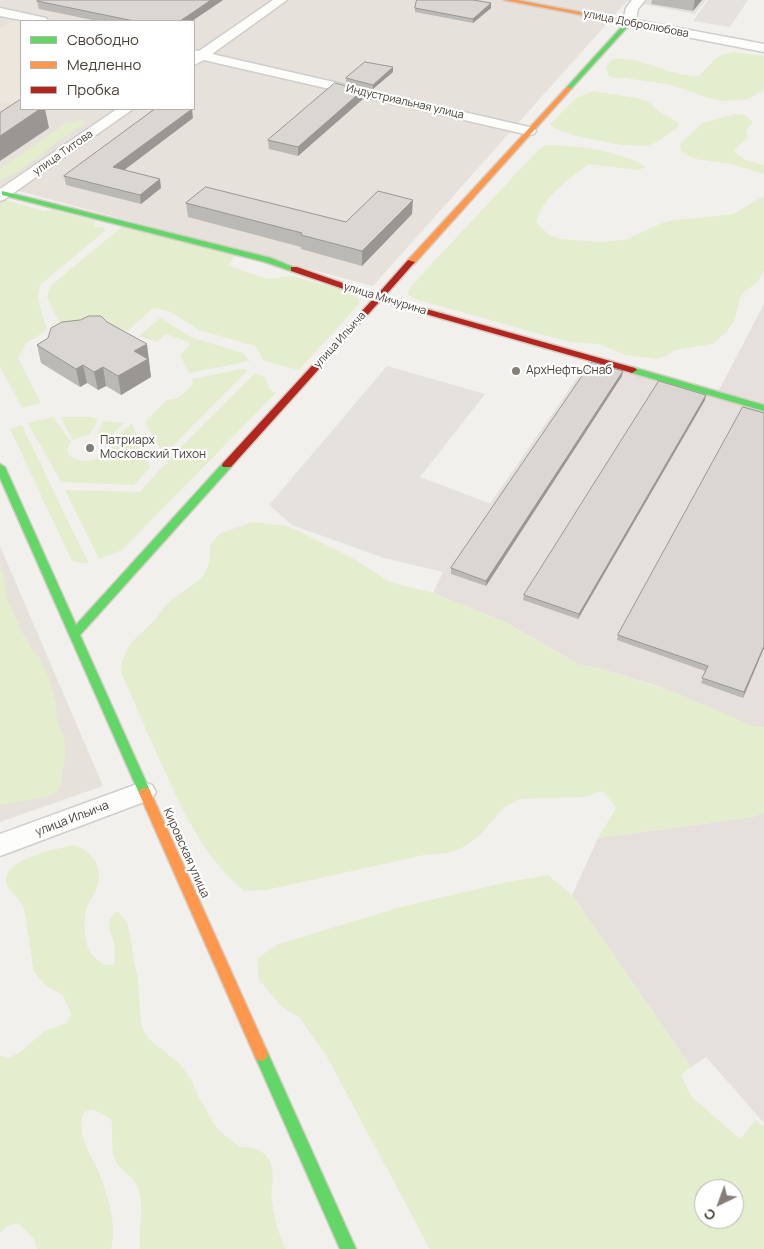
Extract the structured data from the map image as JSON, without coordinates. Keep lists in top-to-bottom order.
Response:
{
  "streets": {
    "street": [
      "улица Добролюбова",
      "Индустриальная улица",
      "улица Титова",
      "улица Мичурина",
      "улица Ильича",
      "Кировская улица"
    ]
  },
  "crossings": [
    ["улица Добролюбова", "улица Ильича"],
    ["Индустриальная улица", "улица Ильича"],
    ["улица Титова", "улица Мичурина"],
    ["улица Мичурина", "улица Ильича"],
    ["улица Ильича", "Кировская улица"]
  ],
  "places": ["АрхНефтьСнаб", "Патриарх Московский Тихон"],
  "legend": ["Свободно", "Медленно", "Пробка"],
  "north": "bottom left"
}
